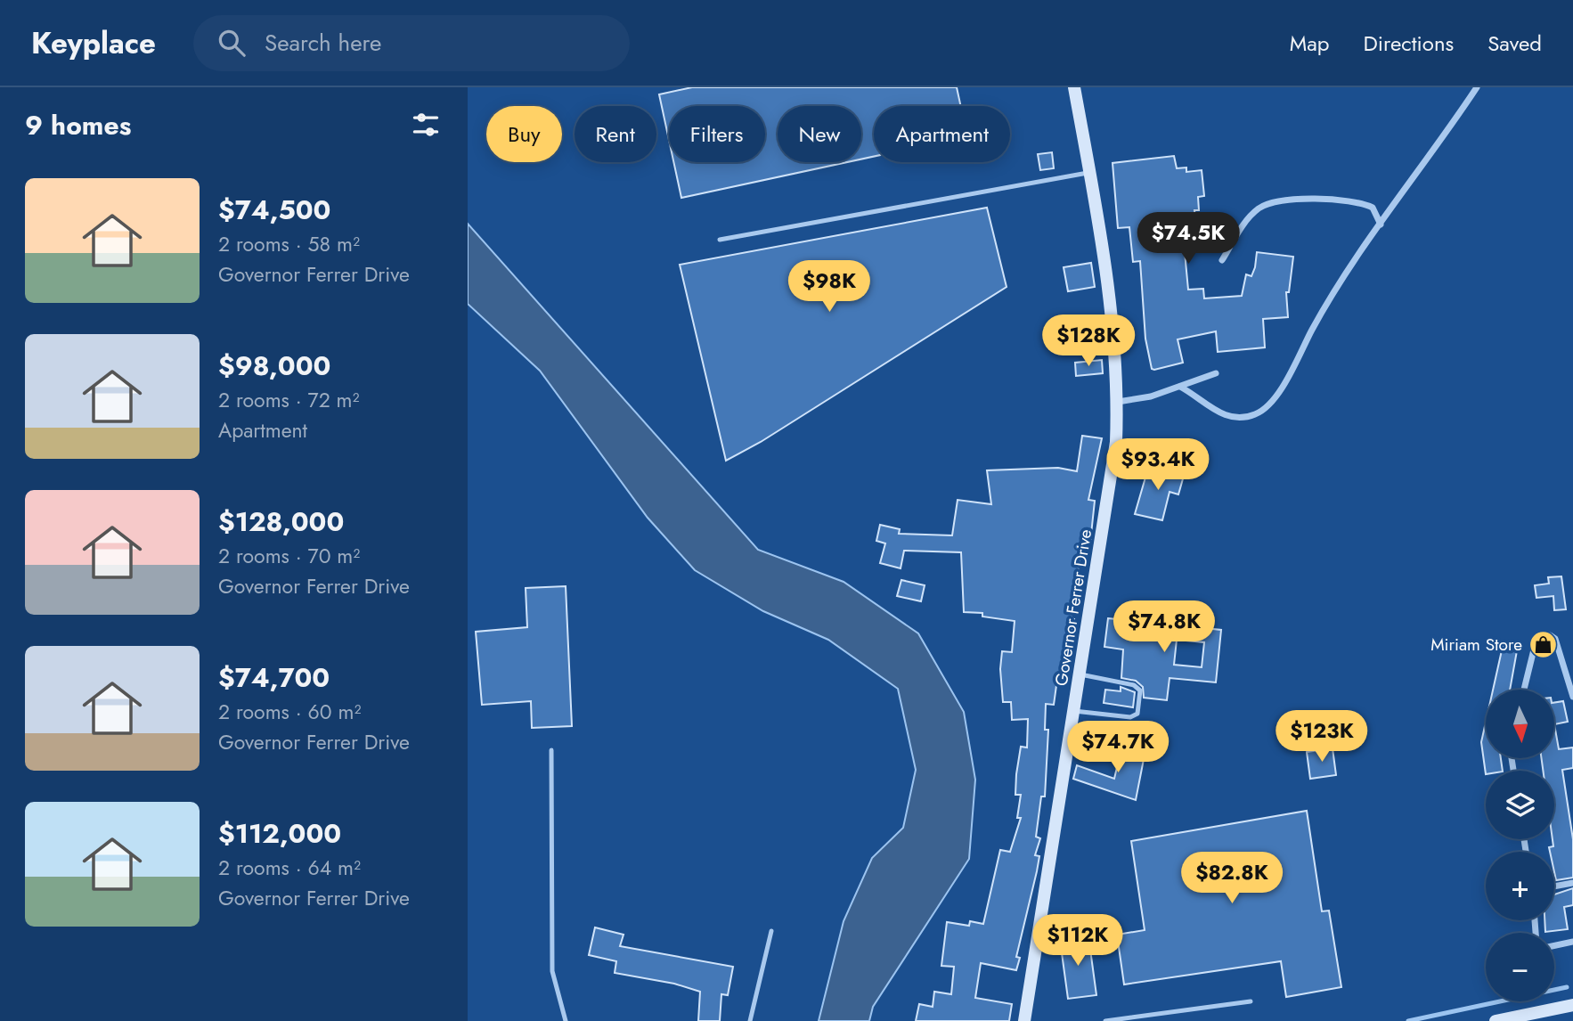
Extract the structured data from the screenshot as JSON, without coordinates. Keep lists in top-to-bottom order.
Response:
{
  "streets": {
    "main road": ["Governor Ferrer Drive"]
  },
  "places": {
    "shop": ["Miriam Store"]
  },
  "north": "bottom",
  "page": {
    "header": "Keyplace",
    "search": "Search here",
    "nav": ["Map", "Directions", "Saved"],
    "heading": "9 homes",
    "chip": [
      "Buy",
      "Rent",
      "Filters",
      "New",
      "Apartment"
    ],
    "list": [
      {
        "name": "$74,500",
        "note": "2 rooms · 58 m² · Governor Ferrer Drive"
      },
      {
        "name": "$98,000",
        "note": "2 rooms · 72 m² · Apartment"
      },
      {
        "name": "$128,000",
        "note": "2 rooms · 70 m² · Governor Ferrer Drive"
      },
      {
        "name": "$74,700",
        "note": "2 rooms · 60 m² · Governor Ferrer Drive"
      },
      {
        "name": "$112,000",
        "note": "2 rooms · 64 m² · Governor Ferrer Drive"
      }
    ],
    "price": [
      "$74.5K",
      "$98K",
      "$128K",
      "$93.4K",
      "$74.8K",
      "$123K",
      "$74.7K",
      "$82.8K",
      "$112K"
    ],
    "map_buttons": ["+", "−"]
  }
}
